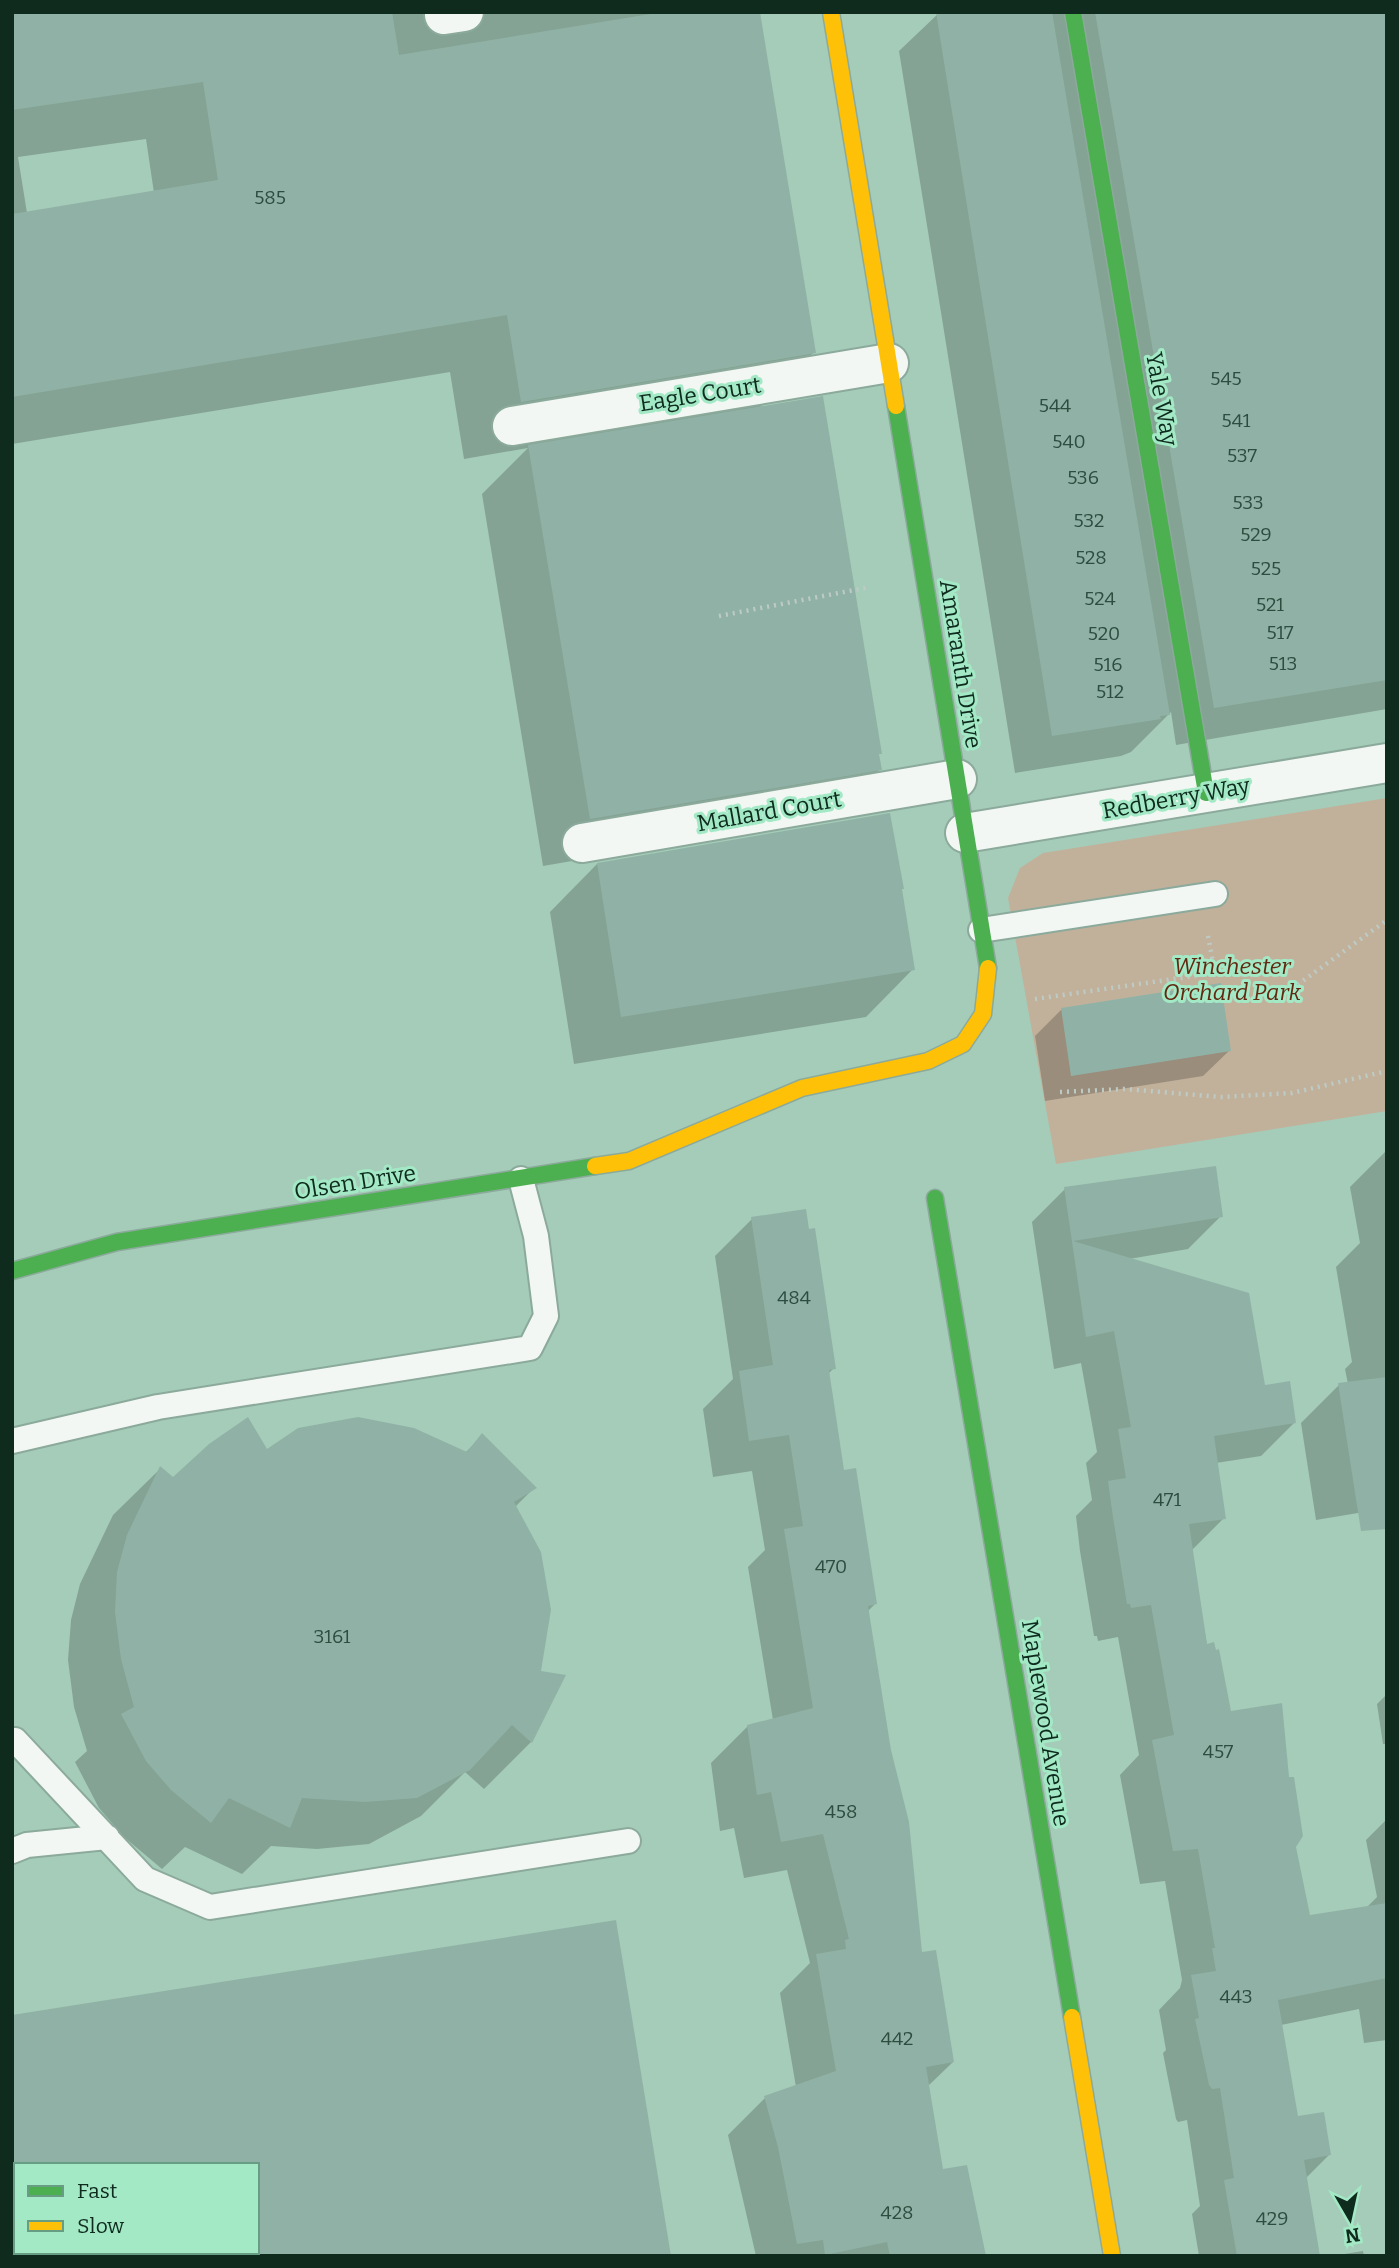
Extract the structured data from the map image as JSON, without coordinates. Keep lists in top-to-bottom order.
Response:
{
  "streets": {
    "street": [
      "Eagle Court",
      "Yale Way",
      "Amaranth Drive",
      "Redberry Way",
      "Mallard Court",
      "Olsen Drive",
      "Maplewood Avenue"
    ]
  },
  "crossings": [
    ["Eagle Court", "Amaranth Drive"],
    ["Yale Way", "Redberry Way"],
    ["Amaranth Drive", "Redberry Way"],
    ["Amaranth Drive", "Mallard Court"],
    ["Amaranth Drive", "Olsen Drive"]
  ],
  "parks": ["Winchester Orchard Park"],
  "house_numbers": [
    "585",
    "545",
    "544",
    "541",
    "540",
    "537",
    "536",
    "533",
    "532",
    "529",
    "528",
    "525",
    "524",
    "521",
    "517",
    "520",
    "513",
    "516",
    "512",
    "484",
    "471",
    "470",
    "3161",
    "457",
    "458",
    "443",
    "442",
    "428",
    "429"
  ],
  "legend": ["Fast", "Slow"],
  "north": "bottom"
}
